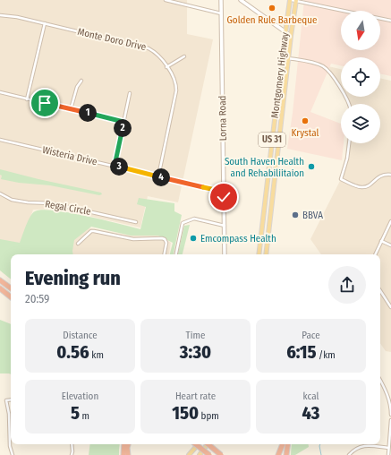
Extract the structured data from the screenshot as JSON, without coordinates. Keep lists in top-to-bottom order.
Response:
{
  "streets": {
    "main road": ["Montgomery Highway", "US 31"],
    "street": [
      "Monte Doro Drive",
      "Lorna Road",
      "Wisteria Drive",
      "Regal Circle"
    ]
  },
  "crossings": [
    ["Monte Doro Drive", "Wisteria Drive"],
    ["Lorna Road", "Wisteria Drive"]
  ],
  "places": [
    "Golden Rule Barbeque",
    "Krystal",
    "South Haven Health and Rehabiliitaion",
    "BBVA",
    "Emcompass Health"
  ],
  "north": "bottom",
  "page": {
    "pins": [
      "1",
      "2",
      "3",
      "4"
    ],
    "heading": ["Evening run", "20:59"],
    "stats": [
      ["Distance", "0.56 km"],
      ["Time", "3:30"],
      ["Pace", "6:15 /km"],
      ["Elevation", "5 m"],
      ["Heart rate", "150 bpm"],
      ["kcal", "43"]
    ]
  }
}
